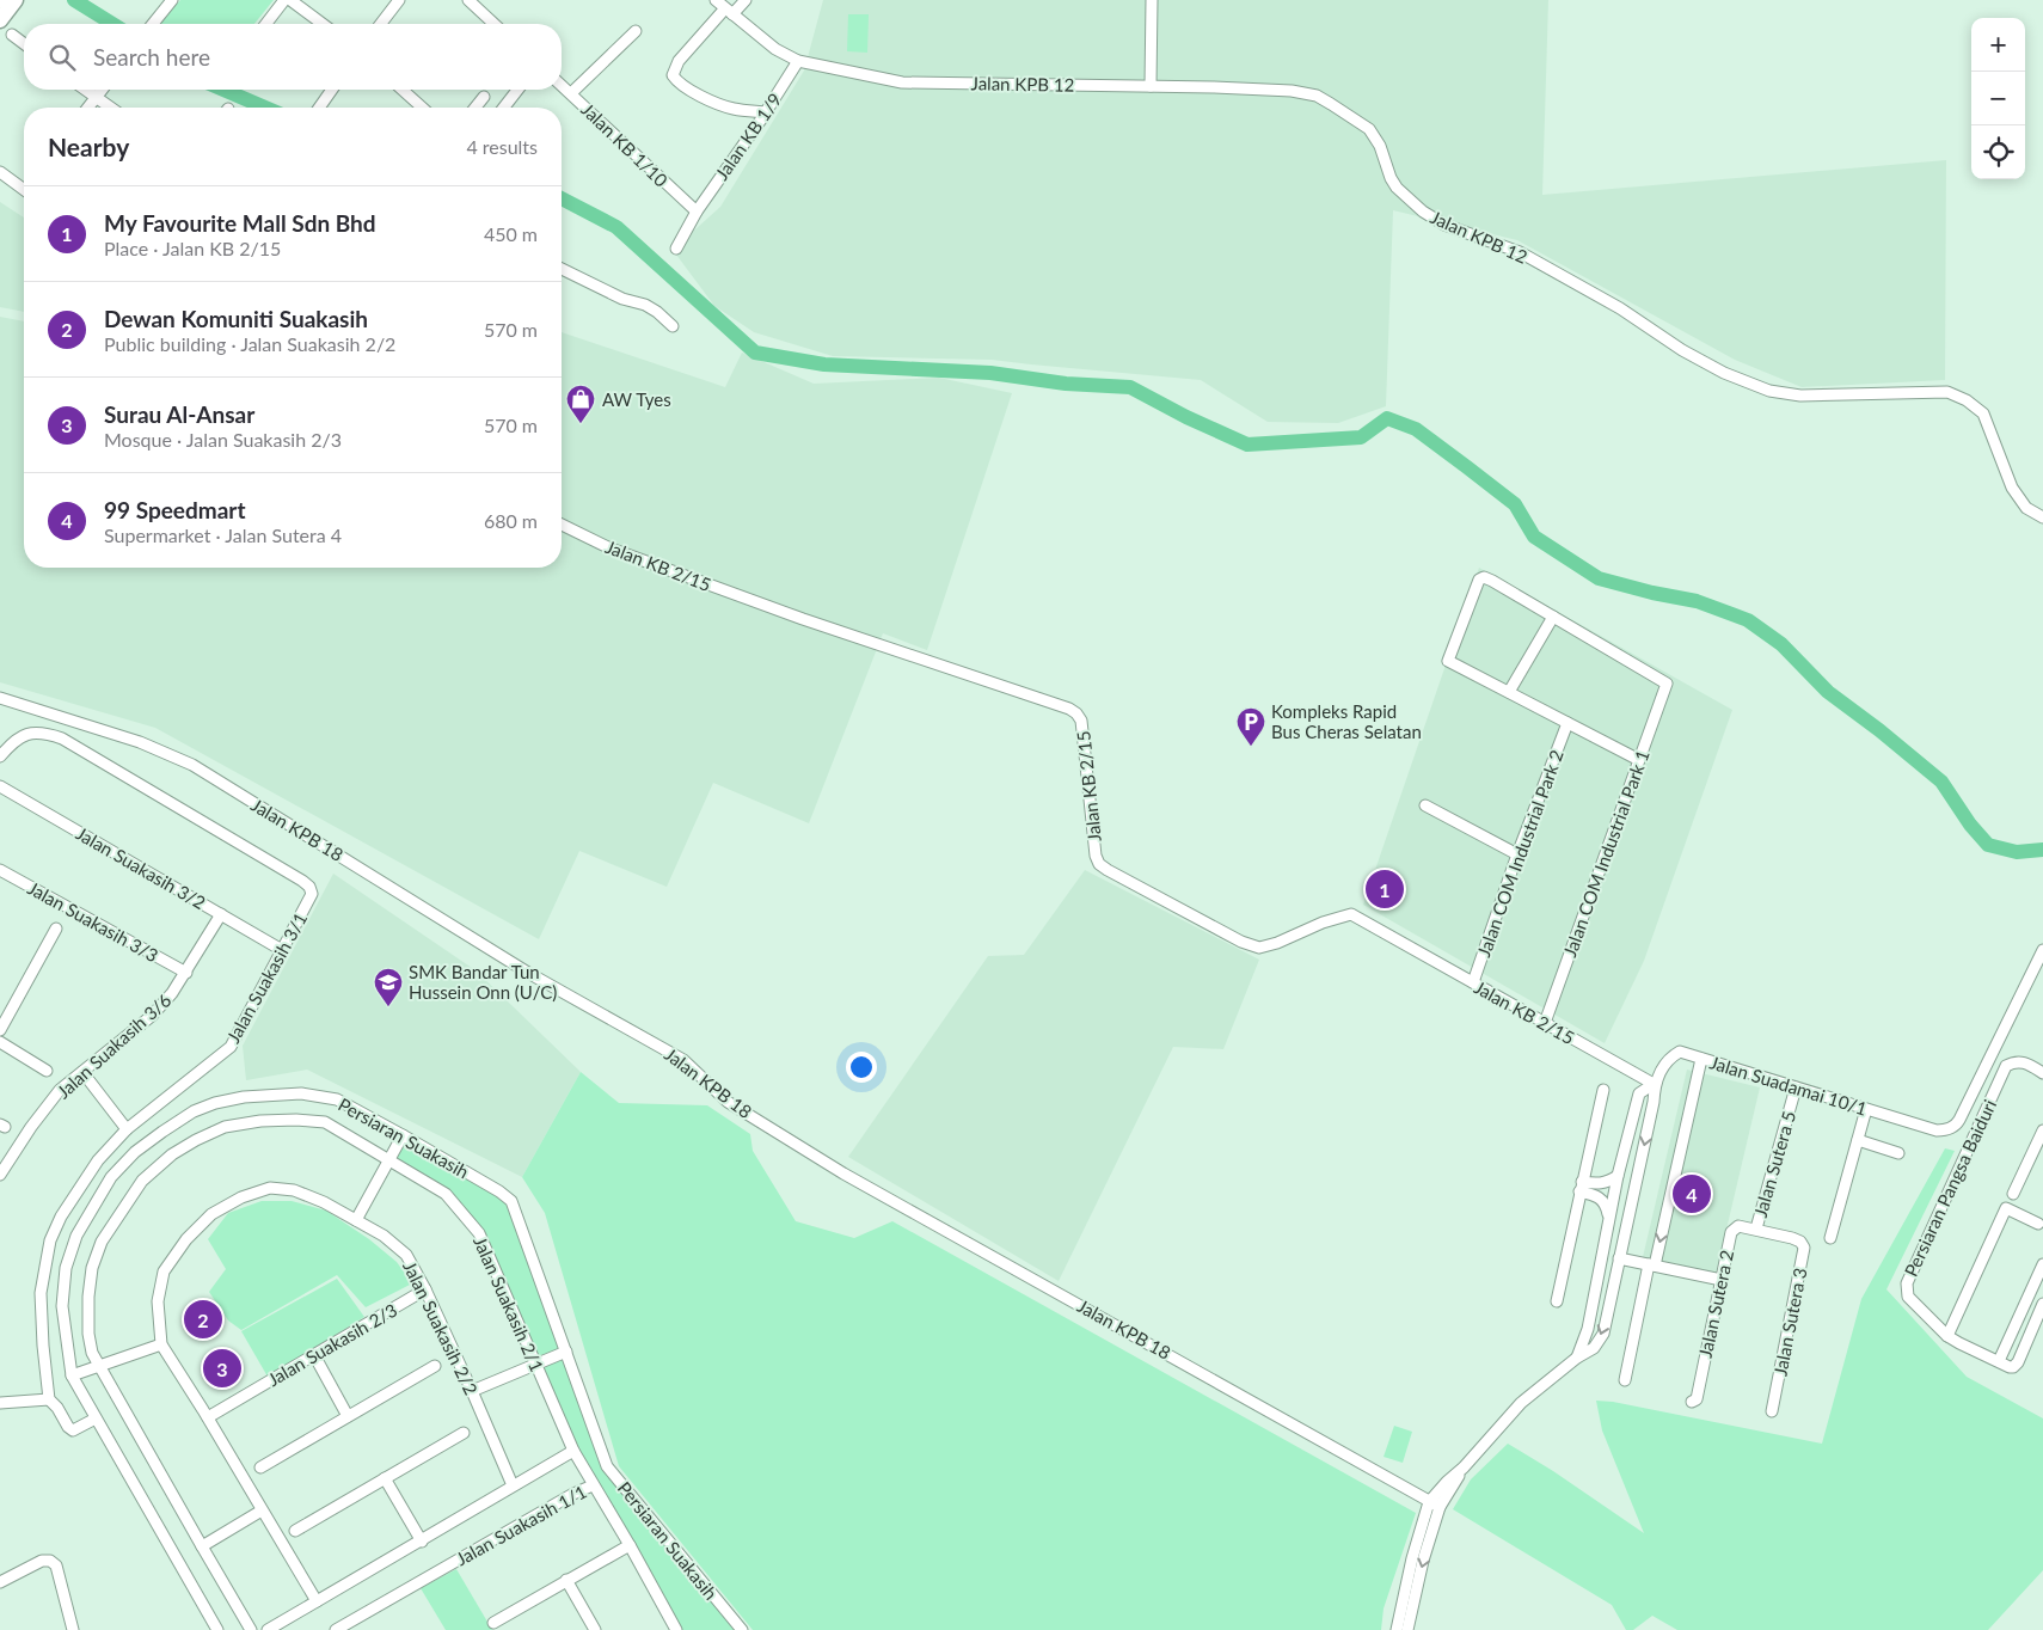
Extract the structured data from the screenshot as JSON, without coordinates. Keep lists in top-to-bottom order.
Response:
{
  "streets": {
    "street": [
      "Jalan KPB 12",
      "Jalan KB 1/9",
      "Jalan KB 1/10",
      "Jalan KB 2/15",
      "Jalan KPB 18",
      "Jalan COM Industrial Park 2",
      "Jalan COM Industrial Park 1",
      "Jalan Suakasih 3/2",
      "Jalan Suakasih 3/3",
      "Jalan Suakasih 3/1",
      "Jalan Suakasih 3/6",
      "Jalan Suadamai 10/1",
      "Persiaran Suakasih",
      "Jalan Sutera 5",
      "Persiaran Pangsa Baiduri",
      "Jalan Suakasih 2/1",
      "Jalan Sutera 2",
      "Jalan Sutera 3",
      "Jalan Suakasih 2/2",
      "Jalan Suakasih 2/3",
      "Jalan Suakasih 1/1"
    ]
  },
  "crossings": [
    ["Jalan KPB 12", "Jalan KB 1/9"],
    ["Jalan KB 1/9", "Jalan KB 1/10"],
    ["Jalan KB 2/15", "Jalan COM Industrial Park 2"],
    ["Jalan KB 2/15", "Jalan COM Industrial Park 1"],
    ["Jalan KB 2/15", "Jalan Suadamai 10/1"],
    ["Jalan KPB 18", "Jalan Suadamai 10/1"],
    ["Jalan Suakasih 3/2", "Jalan Suakasih 3/1"],
    ["Jalan Suakasih 3/2", "Jalan Suakasih 3/6"],
    ["Jalan Suakasih 3/3", "Jalan Suakasih 3/6"],
    ["Jalan Suakasih 3/1", "Persiaran Suakasih"],
    ["Jalan Suadamai 10/1", "Jalan Sutera 5"],
    ["Jalan Sutera 5", "Jalan Sutera 2"],
    ["Jalan Suakasih 2/1", "Jalan Suakasih 1/1"],
    ["Jalan Sutera 2", "Jalan Sutera 3"],
    ["Jalan Suakasih 2/2", "Jalan Suakasih 2/3"]
  ],
  "places": {
    "shop": ["AW Tyes"],
    "parking": ["Kompleks Rapid Bus Cheras Selatan"],
    "school or university": ["SMK Bandar Tun Hussein Onn (U/C)"]
  },
  "page": {
    "map_buttons": ["+", "−"],
    "search": "Search here",
    "heading": ["Nearby", "4 results"],
    "list": [
      {
        "mark": "1",
        "name": "My Favourite Mall Sdn Bhd",
        "note": "Place · Jalan KB 2/15",
        "value": "450 m"
      },
      {
        "mark": "2",
        "name": "Dewan Komuniti Suakasih",
        "note": "Public building · Jalan Suakasih 2/2",
        "value": "570 m"
      },
      {
        "mark": "3",
        "name": "Surau Al-Ansar",
        "note": "Mosque · Jalan Suakasih 2/3",
        "value": "570 m"
      },
      {
        "mark": "4",
        "name": "99 Speedmart",
        "note": "Supermarket · Jalan Sutera 4",
        "value": "680 m"
      }
    ],
    "pins": [
      "1",
      "4",
      "2",
      "3"
    ]
  }
}
